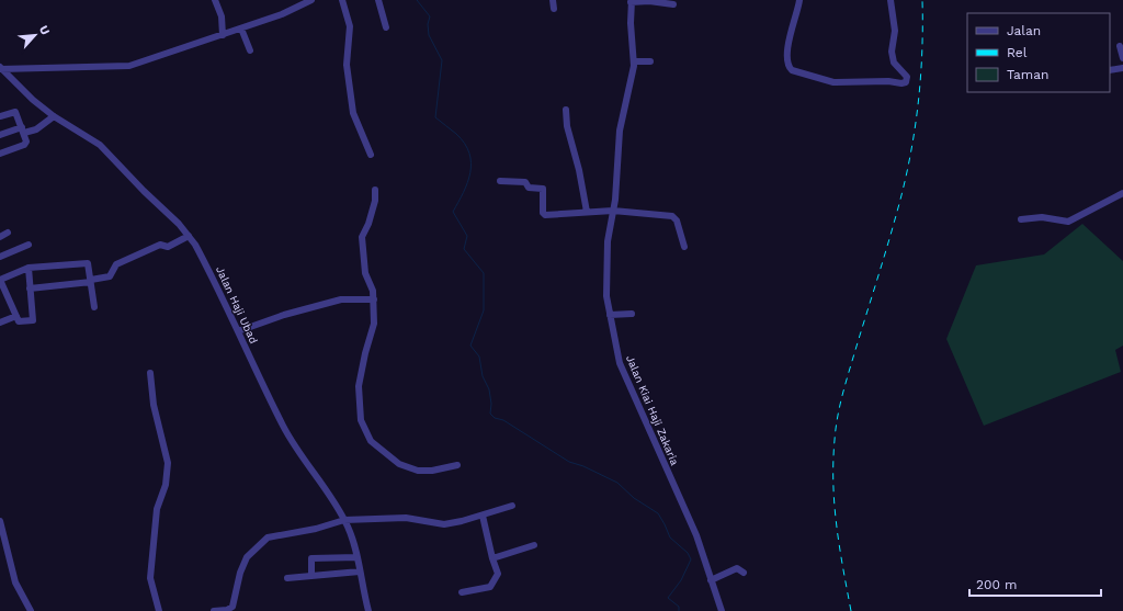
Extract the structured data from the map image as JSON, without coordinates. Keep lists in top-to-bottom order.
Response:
{
  "streets": {
    "street": ["Jalan Haji Ubad", "Jalan Kiai Haji Zakaria"]
  },
  "legend": ["Jalan", "Rel", "Taman"],
  "scale_bar": "200 m",
  "north": "top right"
}
